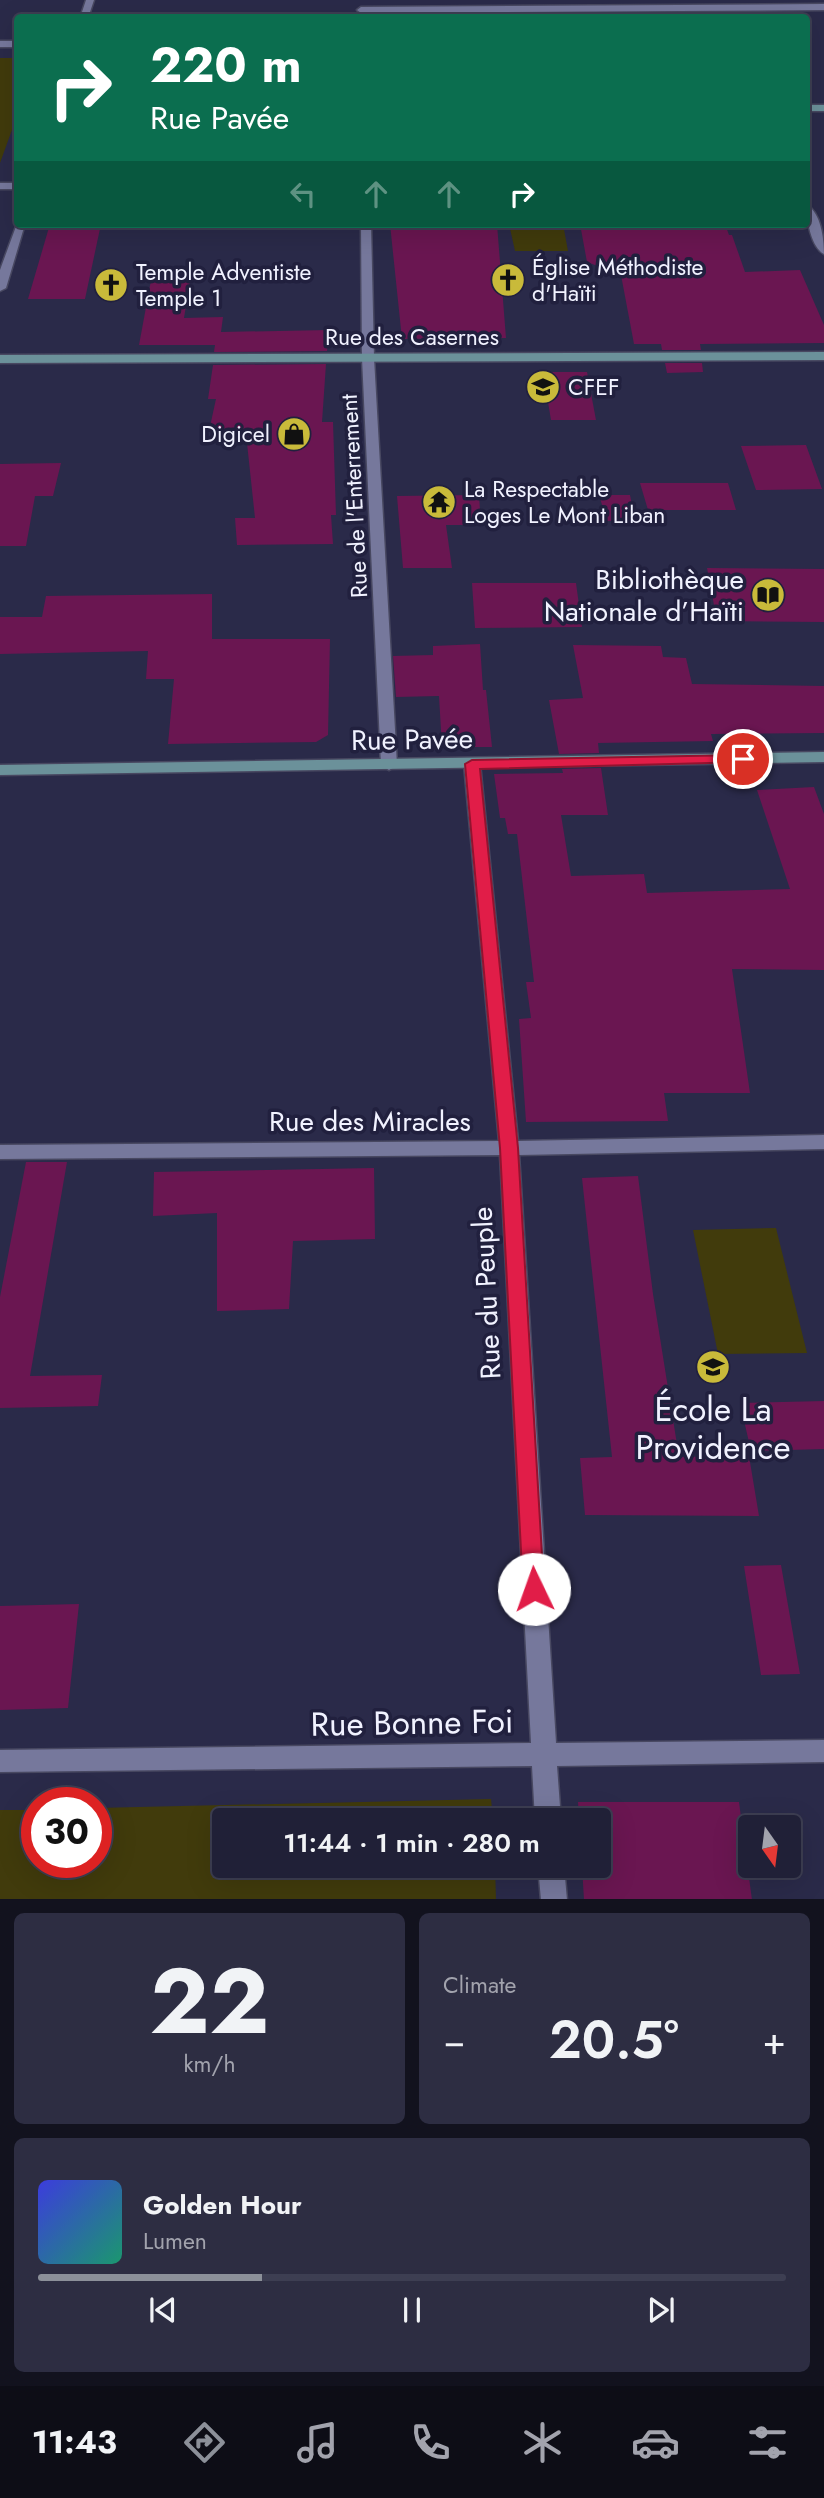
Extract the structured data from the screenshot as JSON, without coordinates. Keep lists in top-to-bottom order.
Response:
{
  "streets": {
    "main road": ["Rue des Casernes", "Rue Pavée"],
    "street": [
      "Rue de l'Enterrement",
      "Rue des Miracles",
      "Rue du Peuple",
      "Rue Bonne Foi"
    ]
  },
  "crossings": [
    ["Rue des Casernes", "Rue de l'Enterrement"],
    ["Rue de l'Enterrement", "Rue Pavée"],
    ["Rue Pavée", "Rue du Peuple"],
    ["Rue des Miracles", "Rue du Peuple"],
    ["Rue du Peuple", "Rue Bonne Foi"]
  ],
  "places": {
    "church": ["Église Méthodiste d'Haïti", "Temple Adventiste Temple 1"],
    "school or university": ["CFEF", "École La Providence"],
    "shop": ["Digicel"],
    "temple": ["La Respectable Loges Le Mont Liban"],
    "library": ["Bibliothèque Nationale d’Haïti"]
  },
  "north": "bottom",
  "page": {
    "turn": ["220 m", "Rue Pavée"],
    "limit": "30",
    "trip": "11:44 · 1 min · 280 m",
    "tile": [
      ["22", "km/h"],
      "Climate"
    ],
    "heat": ["−", "20.5°", "+"],
    "song": ["Golden Hour", "Lumen"],
    "tabs": "11:43"
  }
}
